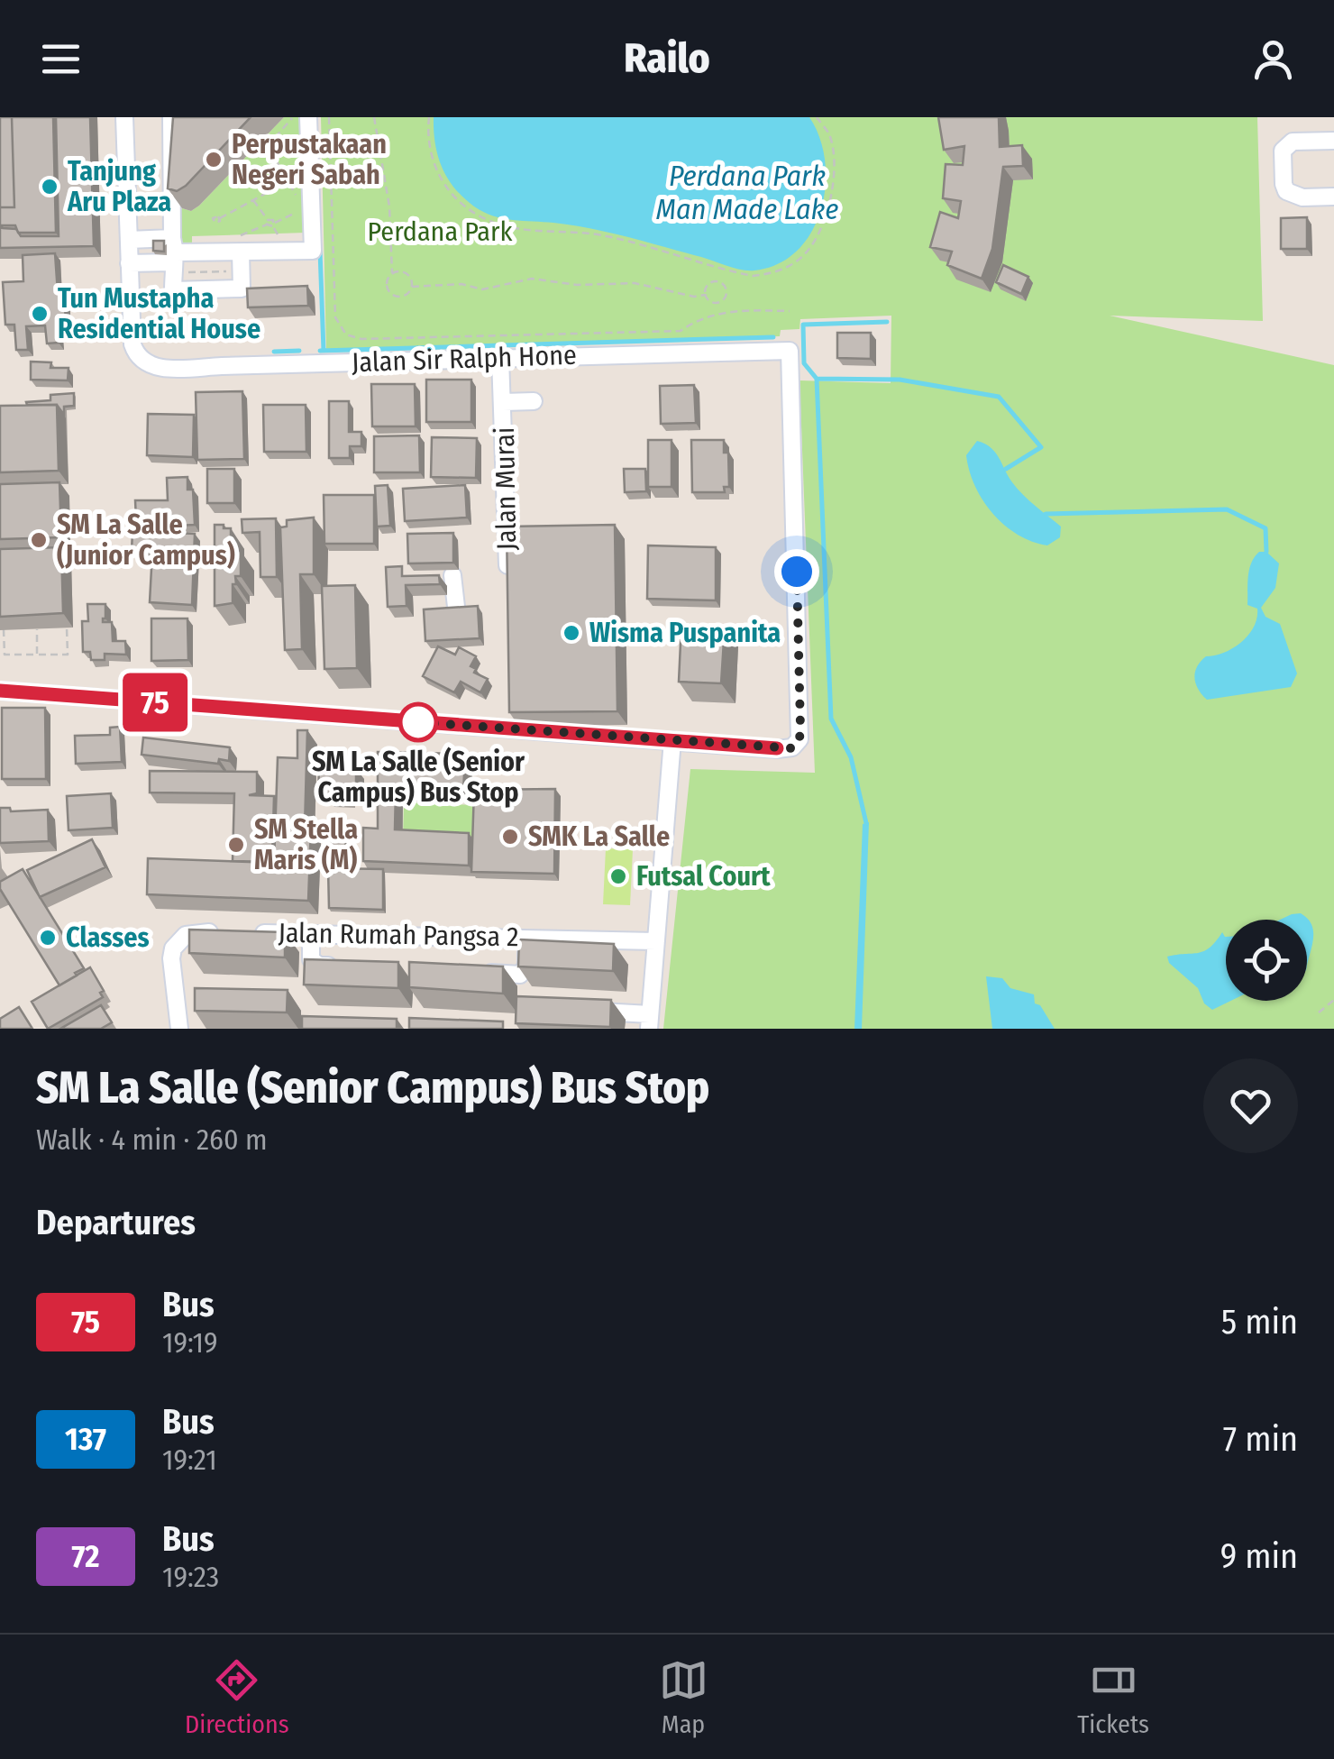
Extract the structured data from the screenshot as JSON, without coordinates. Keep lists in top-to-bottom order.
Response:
{
  "streets": {
    "street": ["Jalan Sir Ralph Hone", "Jalan Murai", "Jalan Rumah Pangsa 2"]
  },
  "crossings": [
    ["Jalan Sir Ralph Hone", "Jalan Murai"]
  ],
  "water": ["Perdana Park Man Made Lake"],
  "parks": ["Perdana Park"],
  "places": [
    "Perpustakaan Negeri Sabah",
    "Tanjung Aru Plaza",
    "Tun Mustapha Residential House",
    "SM La Salle (Junior Campus)",
    "Wisma Puspanita",
    "SM La Salle (Senior Campus) Bus Stop",
    "SMK La Salle",
    "SM Stella Maris (M)",
    "Futsal Court",
    "Classes"
  ],
  "lines": ["bus line 75"],
  "page": {
    "header": "Railo",
    "on_map": "75",
    "heading": [
      ["SM La Salle (Senior Campus) Bus Stop", "Walk · 4 min · 260 m"],
      "Departures"
    ],
    "list": [
      {
        "mark": "75",
        "name": "Bus",
        "note": "19:19",
        "value": "5 min"
      },
      {
        "mark": "137",
        "name": "Bus",
        "note": "19:21",
        "value": "7 min"
      },
      {
        "mark": "72",
        "name": "Bus",
        "note": "19:23",
        "value": "9 min"
      }
    ],
    "tabs": ["Directions", "Map", "Tickets"]
  }
}
